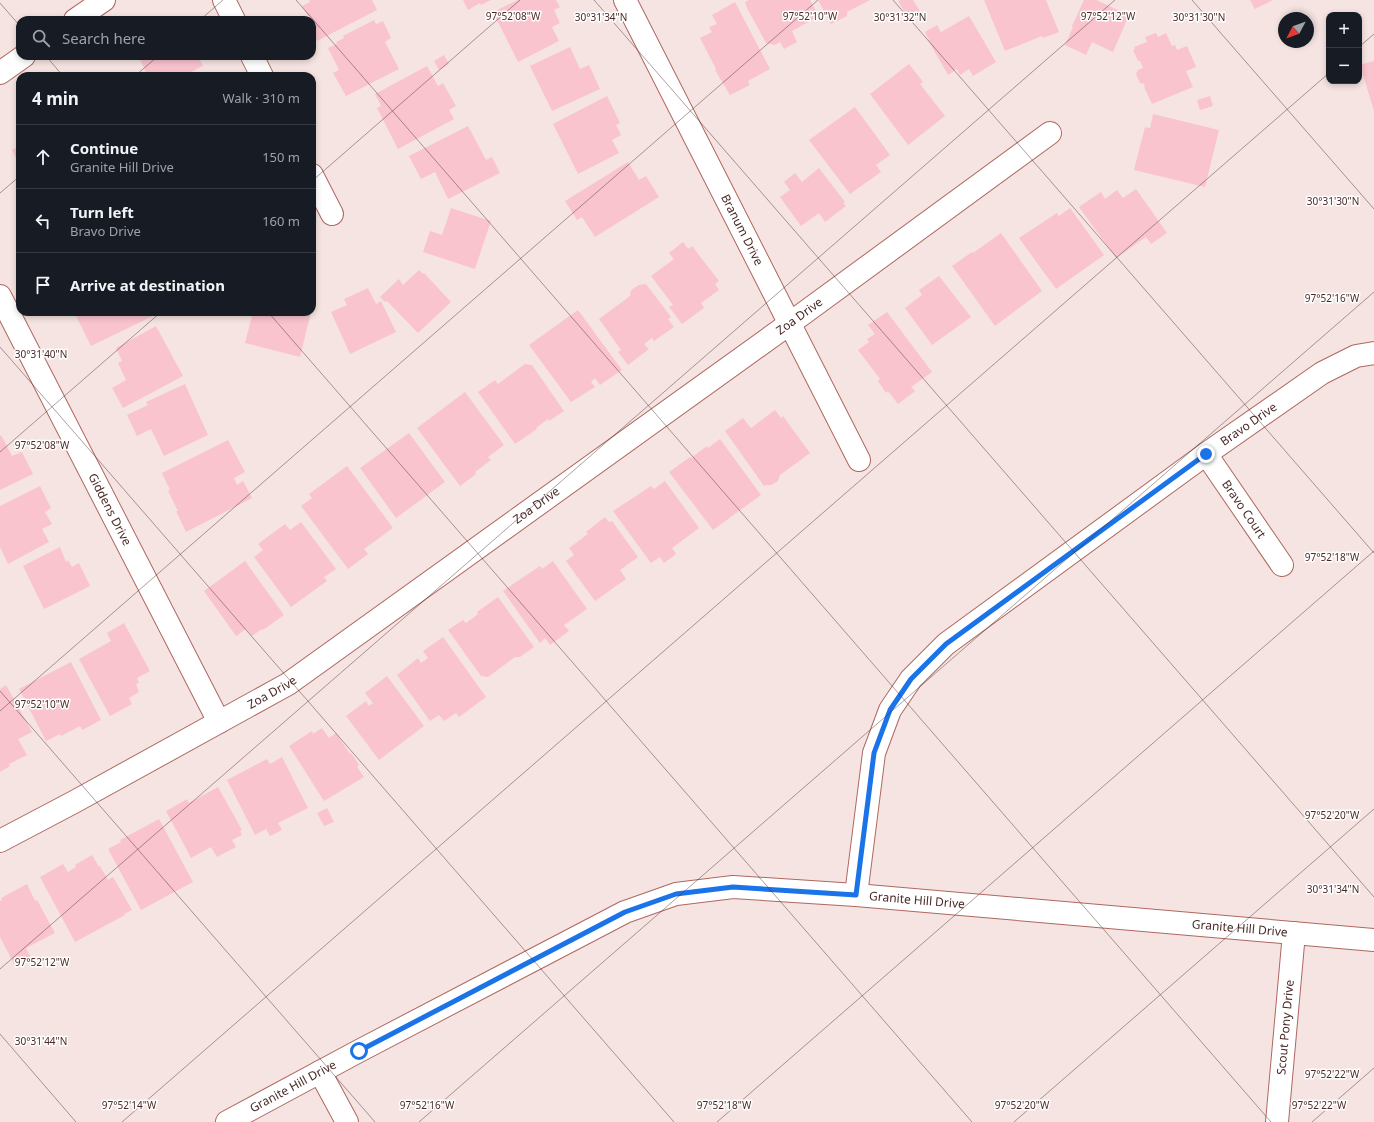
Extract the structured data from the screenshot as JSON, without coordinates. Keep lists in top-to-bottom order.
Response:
{
  "streets": {
    "street": [
      "Branum Drive",
      "Zoa Drive",
      "Bravo Drive",
      "Giddens Drive",
      "Bravo Court",
      "Granite Hill Drive",
      "Scout Pony Drive"
    ]
  },
  "crossings": [
    ["Branum Drive", "Zoa Drive"],
    ["Zoa Drive", "Giddens Drive"],
    ["Bravo Drive", "Bravo Court"],
    ["Bravo Drive", "Granite Hill Drive"],
    ["Granite Hill Drive", "Scout Pony Drive"]
  ],
  "north": "bottom left",
  "page": {
    "map_buttons": ["+", "−"],
    "search": "Search here",
    "heading": ["4 min", "Walk · 310 m"],
    "list": [
      ["Continue", "Granite Hill Drive", "150 m"],
      ["Turn left", "Bravo Drive", "160 m"],
      "Arrive at destination"
    ]
  },
  "coordinates": [
    "97°52'08\"W",
    "97°52'10\"W",
    "97°52'12\"W",
    "30°31'30\"N",
    "30°31'34\"N",
    "30°31'32\"N",
    "97°52'16\"W",
    "30°31'40\"N",
    "97°52'18\"W",
    "97°52'20\"W",
    "30°31'44\"N",
    "97°52'22\"W",
    "97°52'14\"W"
  ]
}
